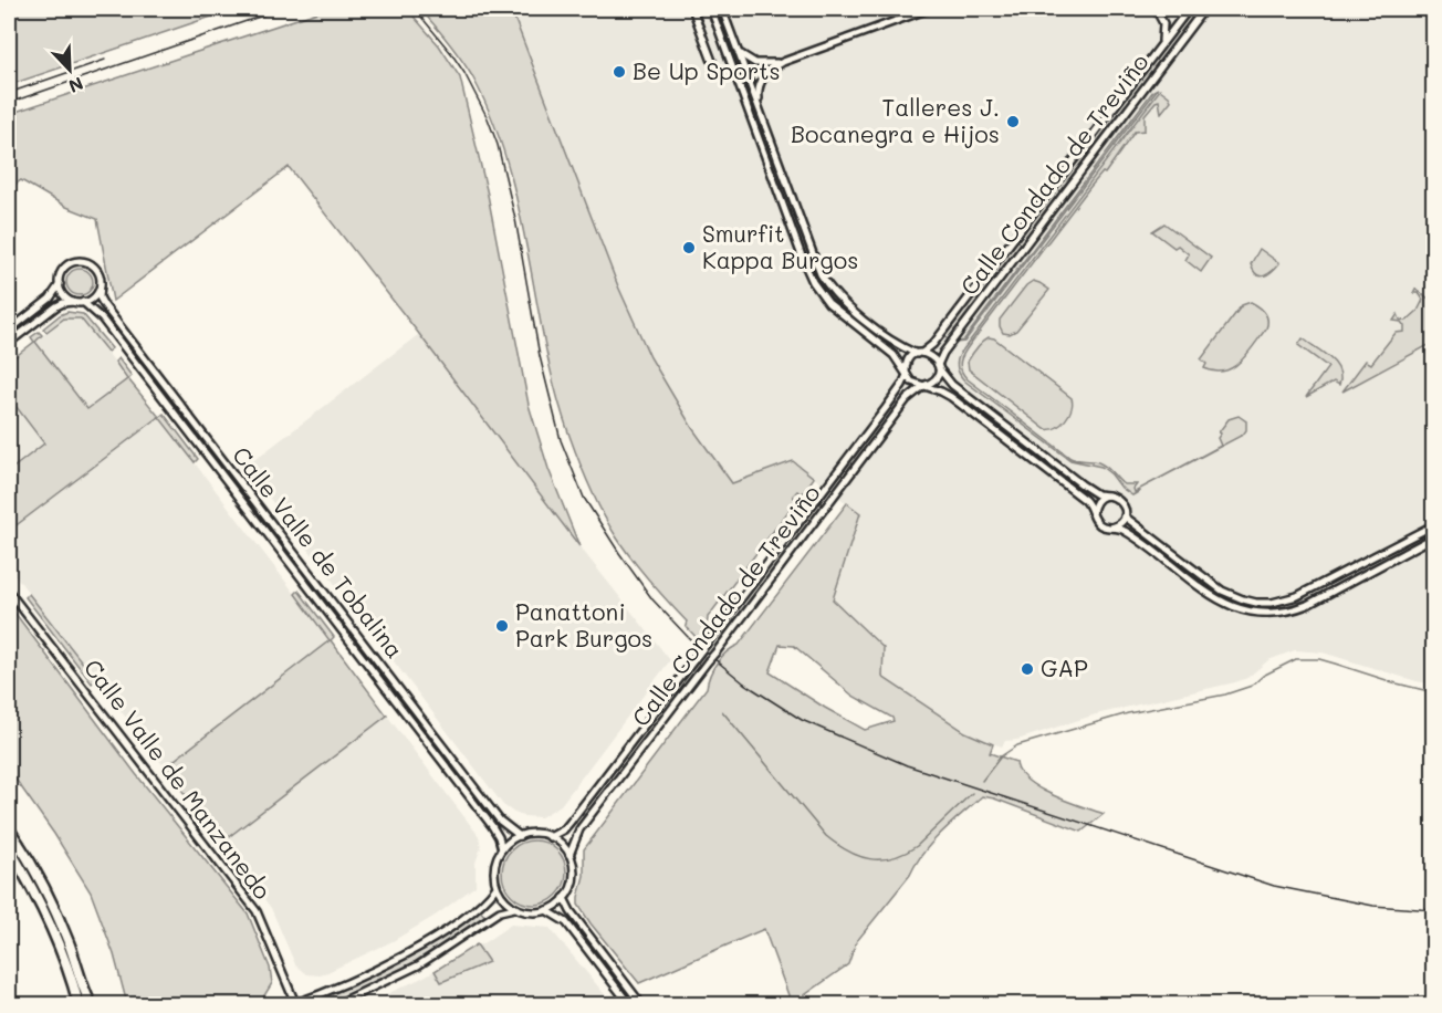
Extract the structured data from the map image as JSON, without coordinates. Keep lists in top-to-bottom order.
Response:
{
  "streets": {
    "street": ["Calle Condado de Treviño", "Calle Valle de Tobalina", "Calle Valle de Manzanedo"]
  },
  "crossings": [
    ["Calle Condado de Treviño", "Calle Valle de Tobalina"]
  ],
  "places": [
    "Be Up Sports",
    "Talleres J. Bocanegra e Hijos",
    "Smurfit Kappa Burgos",
    "Panattoni Park Burgos",
    "GAP"
  ],
  "north": "bottom right"
}
